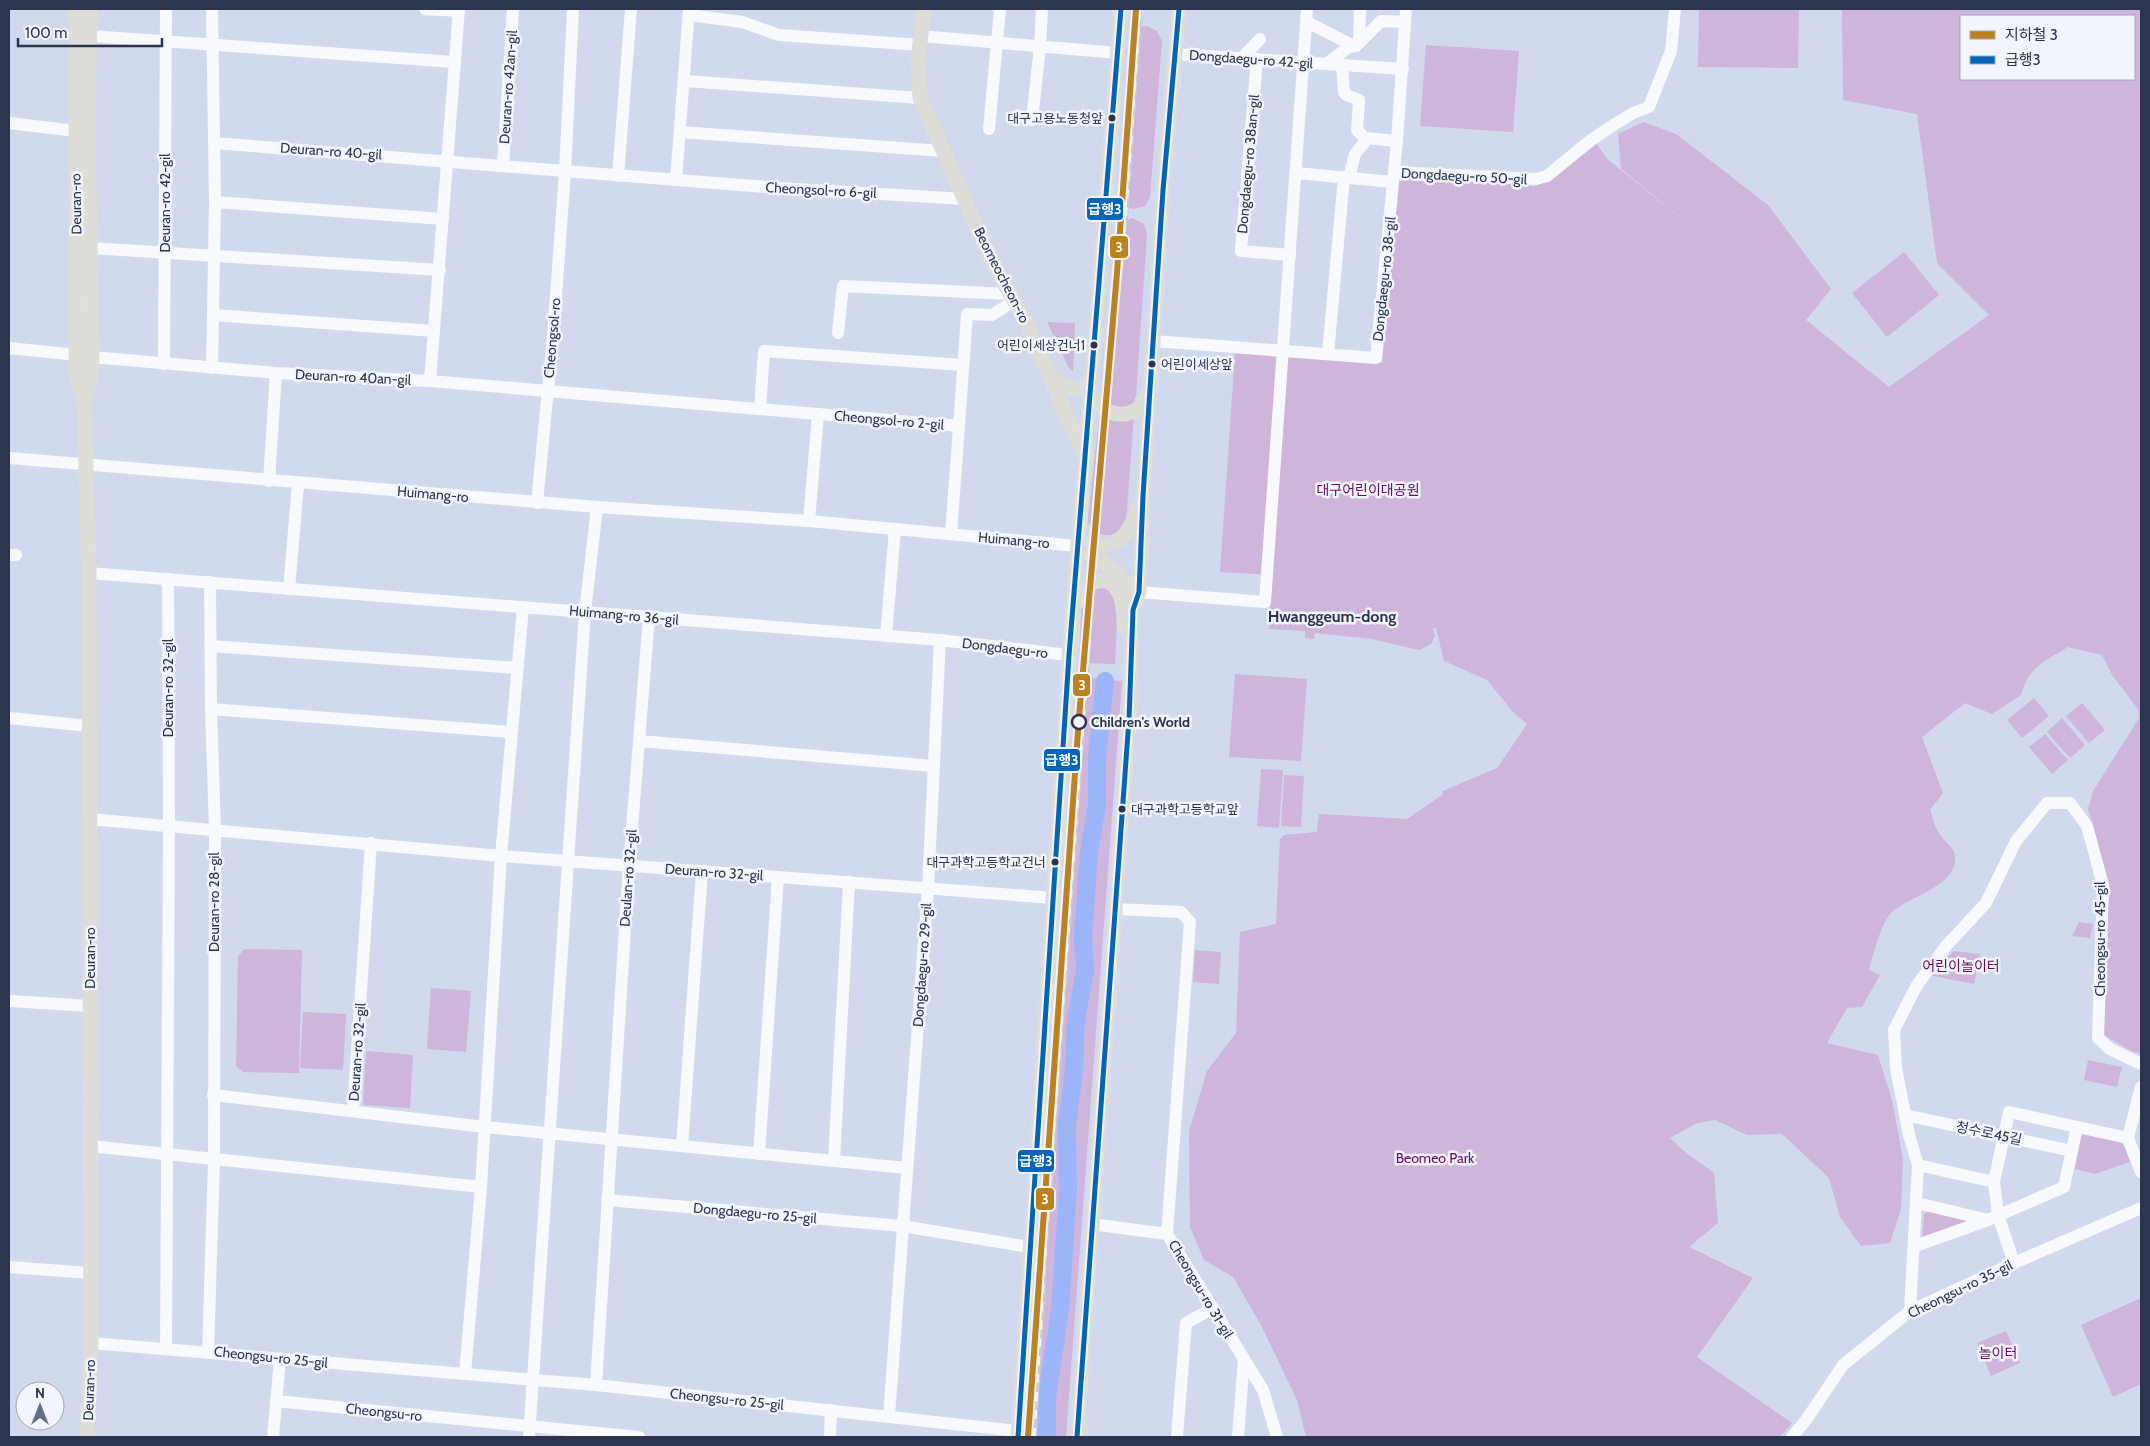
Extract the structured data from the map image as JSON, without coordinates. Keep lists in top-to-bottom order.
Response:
{
  "streets": {
    "main road": ["Deuran-ro", "Beomeocheon-ro"],
    "street": [
      "Dongdaegu-ro 42-gil",
      "Deuran-ro 42an-gil",
      "Deuran-ro 40-gil",
      "Dongdaegu-ro 38an-gil",
      "Dongdaegu-ro 50-gil",
      "Cheongsol-ro 6-gil",
      "Deuran-ro 42-gil",
      "Dongdaegu-ro 38-gil",
      "Cheongsol-ro",
      "Deuran-ro 40an-gil",
      "Cheongsol-ro 2-gil",
      "Huimang-ro",
      "Huimang-ro 36-gil",
      "Dongdaegu-ro",
      "Deuran-ro 32-gil",
      "Deulan-ro 32-gil",
      "Deuran-ro 28-gil",
      "Cheongsu-ro 45-gil",
      "Dongdaegu-ro 29-gil",
      "청수로45길",
      "Dongdaegu-ro 25-gil",
      "Cheongsu-ro 31-gil",
      "Cheongsu-ro 35-gil",
      "Cheongsu-ro 25-gil",
      "Cheongsu-ro"
    ]
  },
  "crossings": [
    ["Dongdaegu-ro 42-gil", "Dongdaegu-ro 38an-gil"],
    ["Dongdaegu-ro 42-gil", "Dongdaegu-ro 38-gil"],
    ["Dongdaegu-ro 50-gil", "Dongdaegu-ro 38-gil"],
    ["Cheongsol-ro 6-gil", "Beomeocheon-ro"],
    ["Cheongsol-ro 6-gil", "Cheongsol-ro"],
    ["Deuran-ro", "Huimang-ro"],
    ["Deuran-ro", "Deuran-ro 32-gil"],
    ["Deuran-ro", "Cheongsu-ro 25-gil"],
    ["Beomeocheon-ro", "Cheongsol-ro 2-gil"],
    ["Cheongsol-ro", "Deuran-ro 40an-gil"],
    ["Cheongsol-ro", "Cheongsol-ro 2-gil"],
    ["Cheongsol-ro", "Huimang-ro"],
    ["Deuran-ro 40an-gil", "Cheongsol-ro 2-gil"],
    ["Huimang-ro 36-gil", "Dongdaegu-ro"],
    ["Huimang-ro 36-gil", "Deulan-ro 32-gil"],
    ["Deuran-ro 32-gil", "Deulan-ro 32-gil"],
    ["Deuran-ro 32-gil", "Deuran-ro 28-gil"],
    ["Deuran-ro 32-gil", "Dongdaegu-ro 29-gil"],
    ["Deuran-ro 28-gil", "Cheongsu-ro 25-gil"],
    ["Cheongsu-ro 45-gil", "청수로45길"],
    ["Cheongsu-ro 45-gil", "Cheongsu-ro 35-gil"],
    ["Dongdaegu-ro 29-gil", "Dongdaegu-ro 25-gil"]
  ],
  "districts": ["Hwanggeum-dong"],
  "parks": [
    "대구어린이대공원",
    "어린이놀이터",
    "Beomeo Park",
    "놀이터"
  ],
  "places": [
    "대구고용노동청앞",
    "어린이세상건너1",
    "어린이세상앞",
    "Children's World",
    "대구과학고등학교앞",
    "대구과학고등학교건너"
  ],
  "lines": ["metro line 3", "transit line 급행3"],
  "legend": ["지하철 3", "급행3"],
  "scale_bar": "100 m",
  "north": "top"
}
